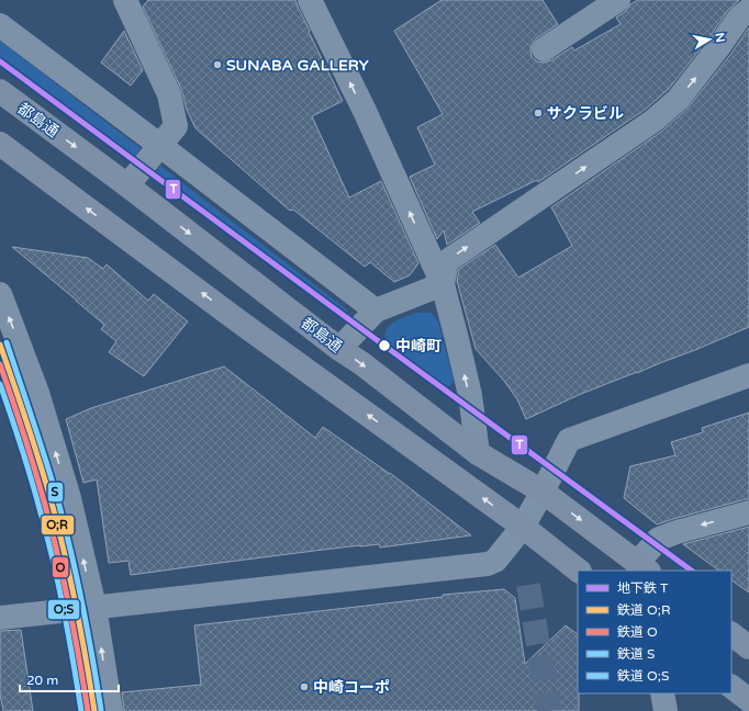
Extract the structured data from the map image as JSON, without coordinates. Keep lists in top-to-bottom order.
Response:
{
  "streets": {
    "main road": ["都島通"]
  },
  "places": [
    "SUNABA GALLERY",
    "サクラビル",
    "中崎町",
    "中崎コーポ"
  ],
  "lines": [
    "metro line T",
    "rail line S",
    "rail line O;R",
    "rail line O",
    "rail line O;S"
  ],
  "legend": [
    "地下鉄 T",
    "鉄道 O;R",
    "鉄道 O",
    "鉄道 S",
    "鉄道 O;S"
  ],
  "scale_bar": "20 m",
  "north": "right"
}
